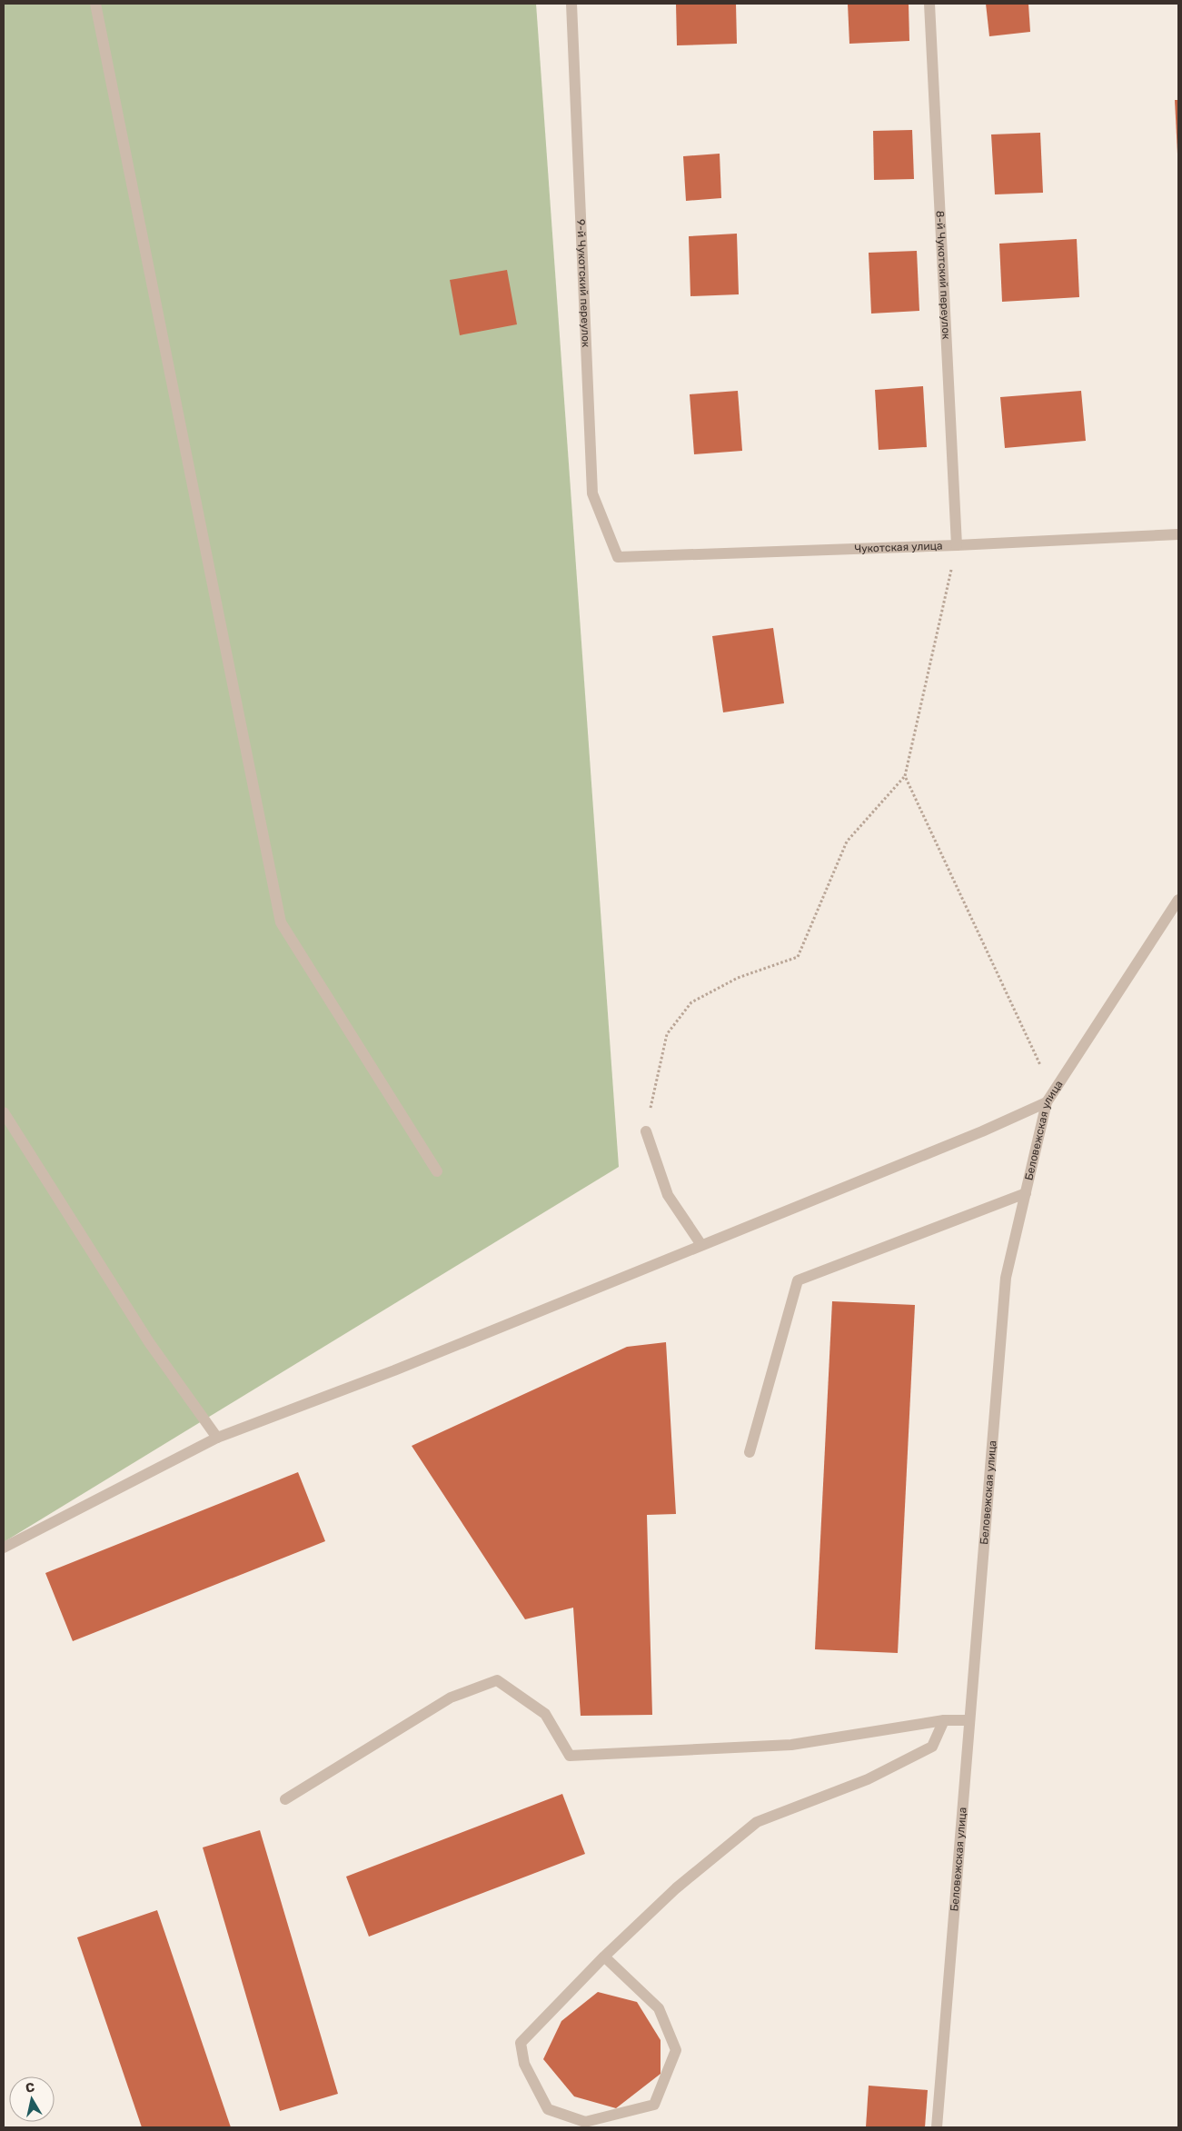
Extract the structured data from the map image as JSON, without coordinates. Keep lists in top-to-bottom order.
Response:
{
  "streets": {
    "street": [
      "8-й Чукотский переулок",
      "9-й Чукотский переулок",
      "Чукотская улица",
      "Беловежская улица"
    ]
  },
  "crossings": [
    ["8-й Чукотский переулок", "Чукотская улица"],
    ["9-й Чукотский переулок", "Чукотская улица"]
  ],
  "north": "top"
}
